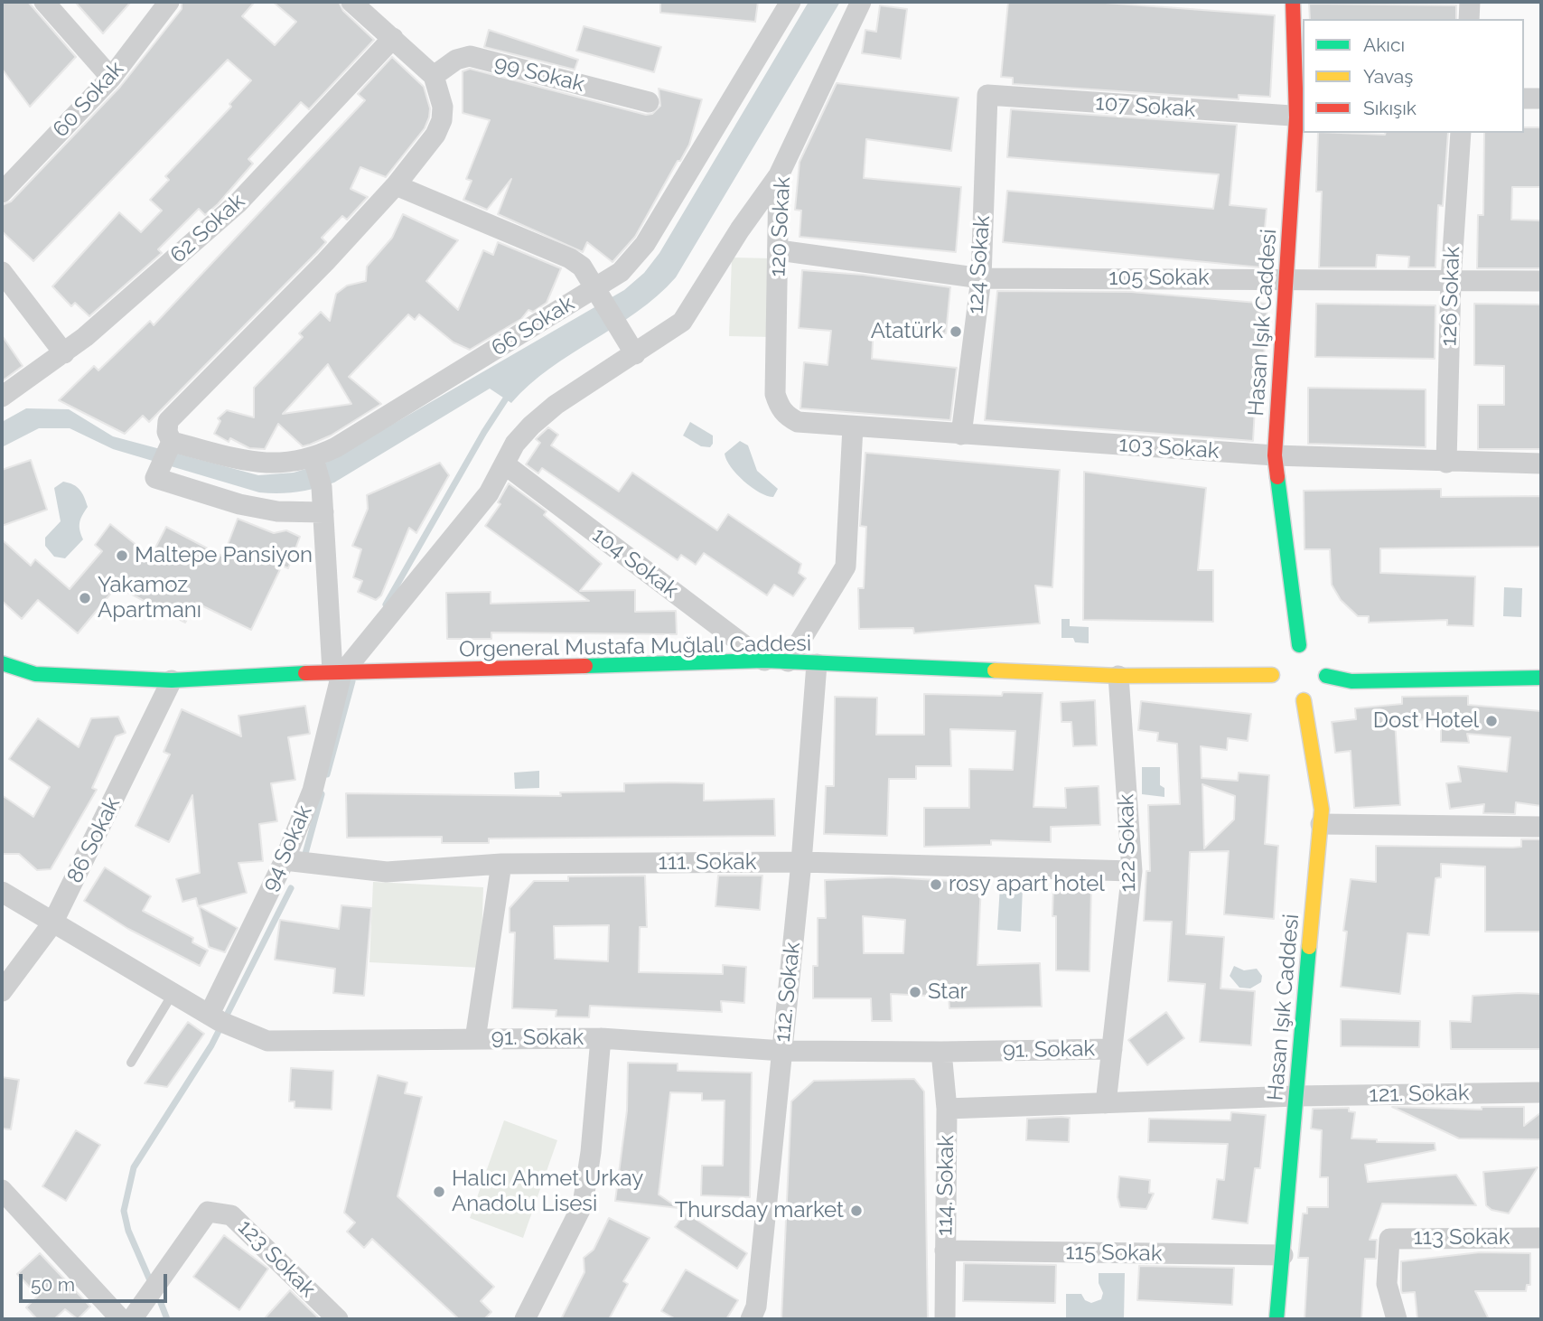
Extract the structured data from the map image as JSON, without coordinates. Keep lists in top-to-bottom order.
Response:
{
  "streets": {
    "street": [
      "99 Sokak",
      "60 Sokak",
      "107 Sokak",
      "120 Sokak",
      "62 Sokak",
      "124 Sokak",
      "105 Sokak",
      "126 Sokak",
      "Hasan Işık Caddesi",
      "66 Sokak",
      "103 Sokak",
      "104 Sokak",
      "Orgeneral Mustafa Muğlalı Caddesi",
      "86 Sokak",
      "122 Sokak",
      "94 Sokak",
      "111. Sokak",
      "112. Sokak",
      "91. Sokak",
      "121. Sokak",
      "114. Sokak",
      "113 Sokak",
      "115 Sokak",
      "123 Sokak"
    ]
  },
  "crossings": [
    ["107 Sokak", "124 Sokak"],
    ["107 Sokak", "Hasan Işık Caddesi"],
    ["120 Sokak", "105 Sokak"],
    ["120 Sokak", "103 Sokak"],
    ["124 Sokak", "105 Sokak"],
    ["124 Sokak", "103 Sokak"],
    ["105 Sokak", "126 Sokak"],
    ["105 Sokak", "Hasan Işık Caddesi"],
    ["126 Sokak", "103 Sokak"],
    ["Hasan Işık Caddesi", "103 Sokak"],
    ["Hasan Işık Caddesi", "Orgeneral Mustafa Muğlalı Caddesi"],
    ["Hasan Işık Caddesi", "121. Sokak"],
    ["Hasan Işık Caddesi", "115 Sokak"],
    ["104 Sokak", "Orgeneral Mustafa Muğlalı Caddesi"],
    ["Orgeneral Mustafa Muğlalı Caddesi", "86 Sokak"],
    ["Orgeneral Mustafa Muğlalı Caddesi", "122 Sokak"],
    ["Orgeneral Mustafa Muğlalı Caddesi", "94 Sokak"],
    ["Orgeneral Mustafa Muğlalı Caddesi", "112. Sokak"],
    ["86 Sokak", "91. Sokak"],
    ["122 Sokak", "111. Sokak"],
    ["122 Sokak", "91. Sokak"],
    ["94 Sokak", "111. Sokak"],
    ["94 Sokak", "91. Sokak"],
    ["111. Sokak", "112. Sokak"],
    ["112. Sokak", "91. Sokak"],
    ["91. Sokak", "114. Sokak"],
    ["114. Sokak", "115 Sokak"]
  ],
  "places": [
    "Atatürk",
    "Maltepe Pansiyon",
    "Yakamoz Apartmanı",
    "Dost Hotel",
    "rosy apart hotel",
    "Star",
    "Halıcı Ahmet Urkay Anadolu Lisesi",
    "Thursday market"
  ],
  "legend": ["Akıcı", "Yavaş", "Sıkışık"],
  "scale_bar": "50 m"
}
